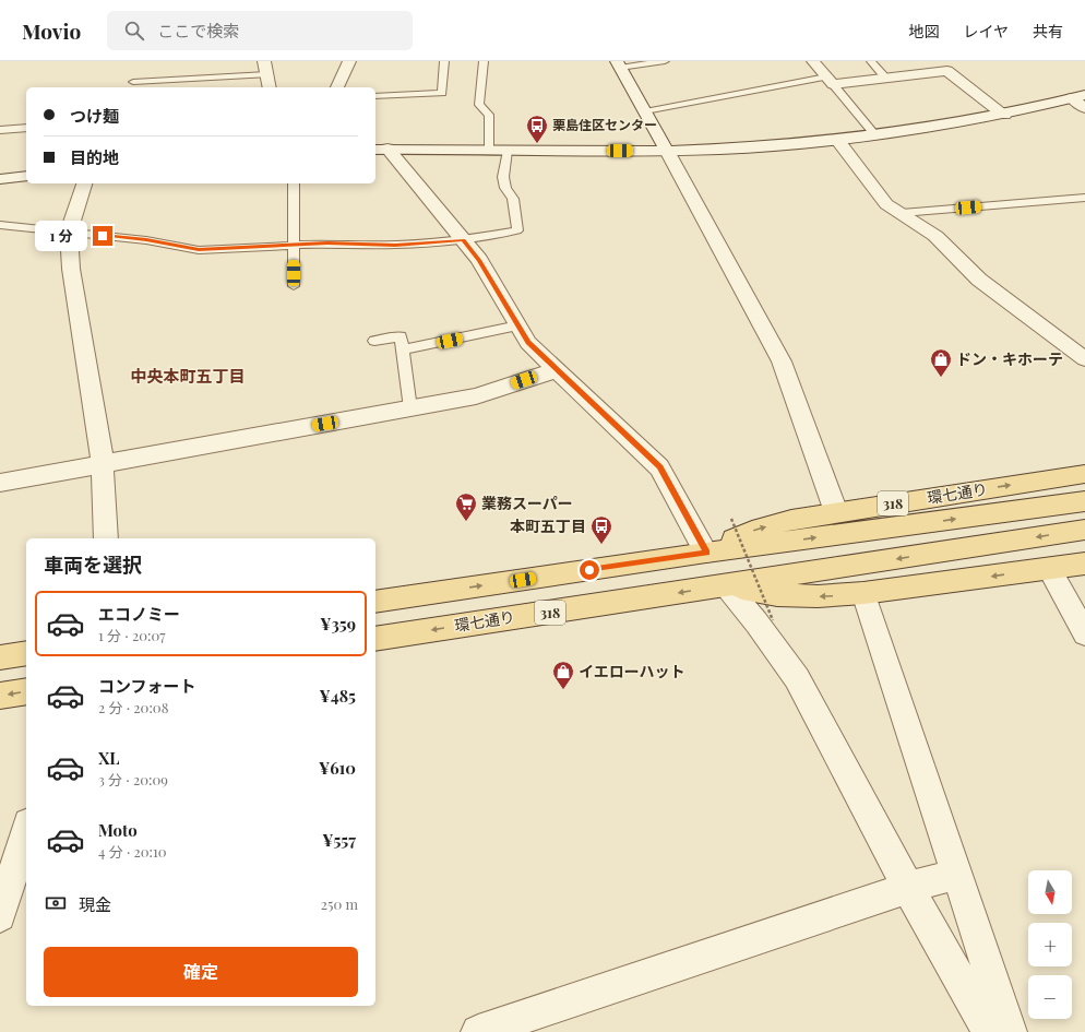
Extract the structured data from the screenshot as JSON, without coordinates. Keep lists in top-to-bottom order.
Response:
{
  "streets": {
    "main road": ["環七通り", "318"]
  },
  "districts": ["中央本町五丁目"],
  "places": {
    "bus stop": ["栗島住区センター", "本町五丁目"],
    "shop": ["ドン・キホーテ", "イエローハット"],
    "supermarket": ["業務スーパー"]
  },
  "north": "bottom",
  "page": {
    "header": "Movio",
    "search": "ここで検索",
    "nav": ["地図", "レイヤ", "共有"],
    "banner": ["つけ麺", "目的地"],
    "bubble": "1 分",
    "heading": "車両を選択",
    "list": [
      {
        "name": "エコノミー",
        "note": "1 分 · 20:07",
        "value": "¥359"
      },
      {
        "name": "コンフォート",
        "note": "2 分 · 20:08",
        "value": "¥485"
      },
      {
        "name": "XL",
        "note": "3 分 · 20:09",
        "value": "¥610"
      },
      {
        "name": "Moto",
        "note": "4 分 · 20:10",
        "value": "¥557"
      }
    ],
    "map_buttons": ["+", "−"],
    "pay": ["現金", "250 m"],
    "buttons": "確定"
  }
}
